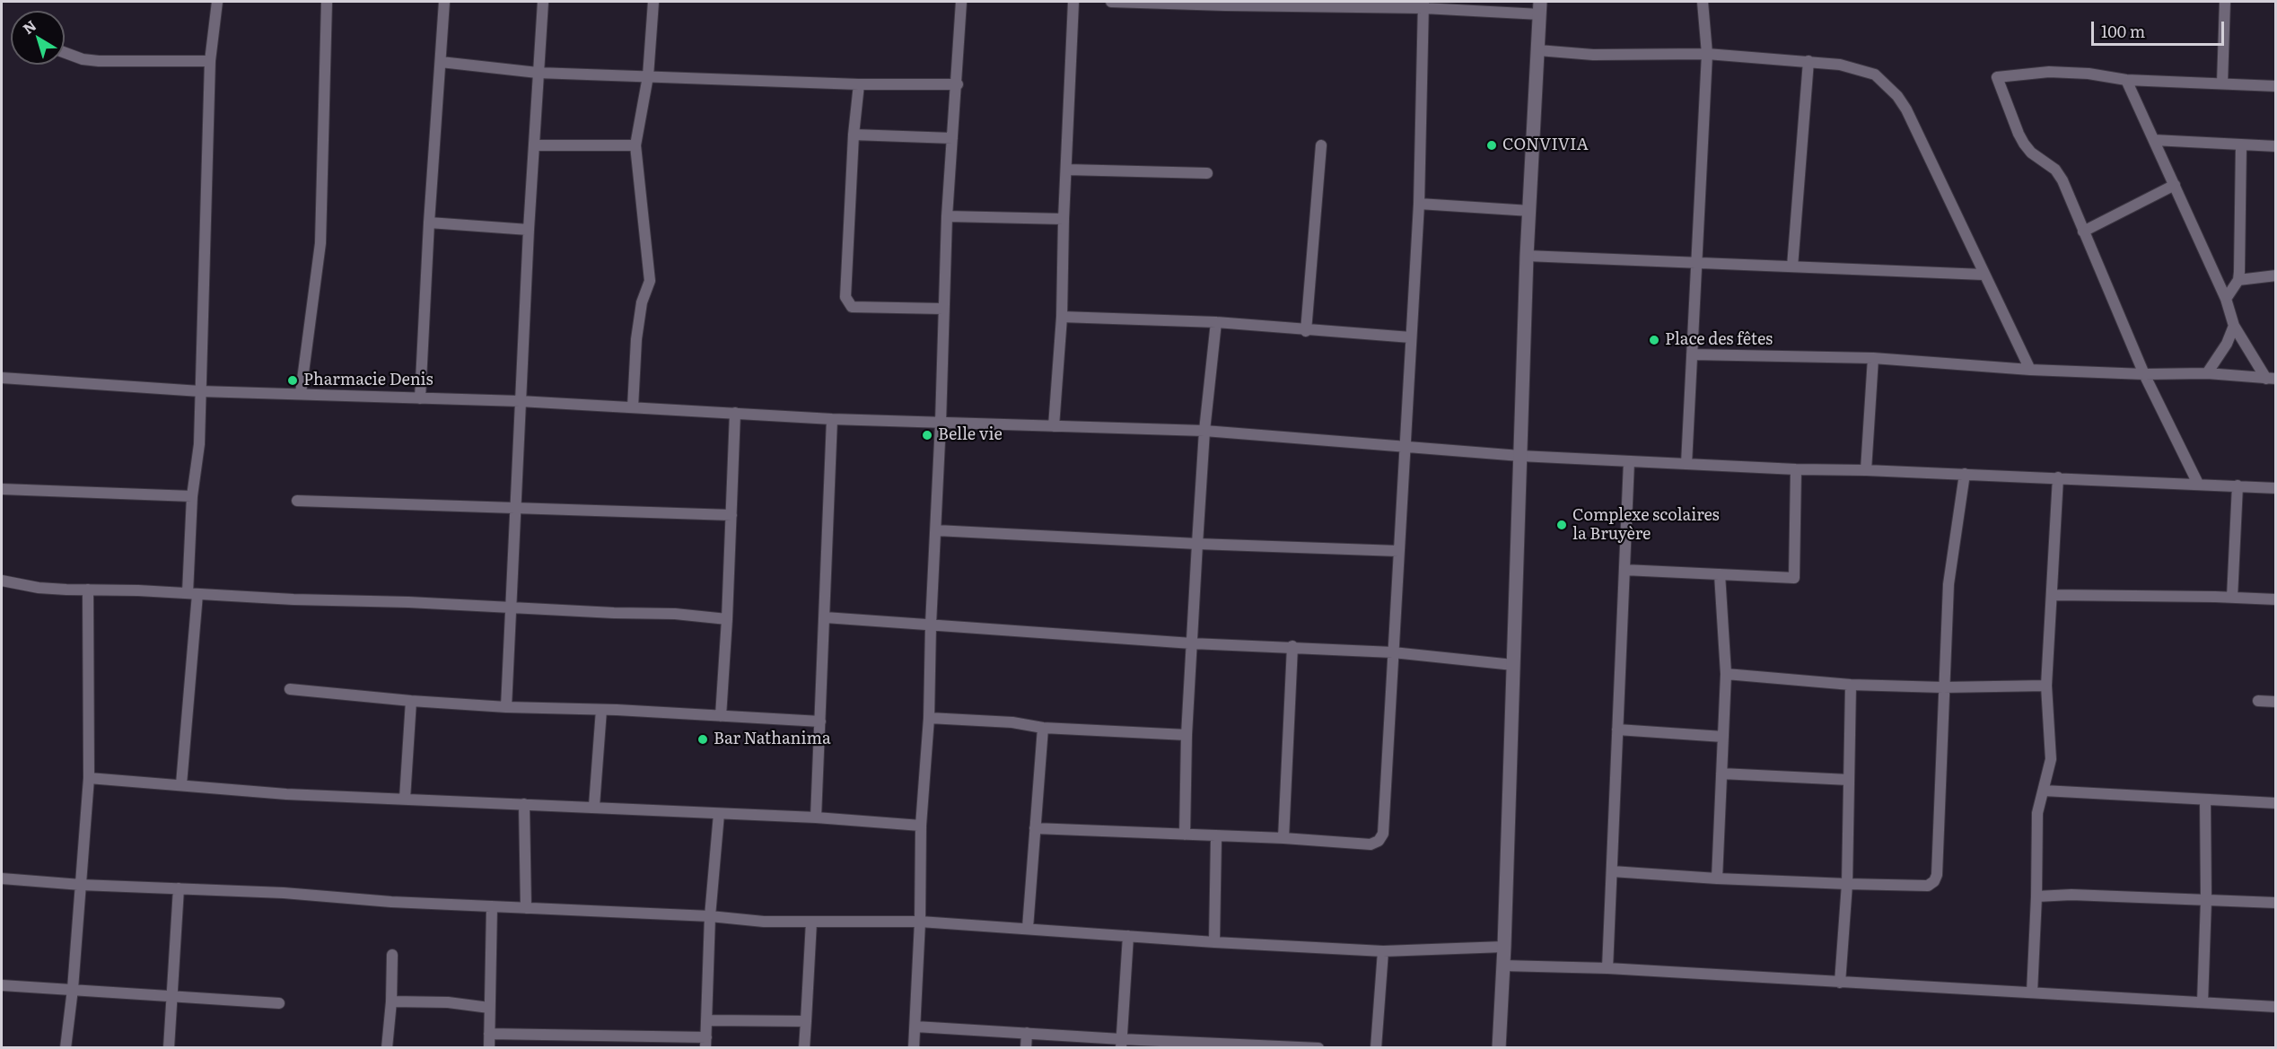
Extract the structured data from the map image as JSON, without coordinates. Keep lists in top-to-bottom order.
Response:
{
  "places": [
    "CONVIVIA",
    "Place des fêtes",
    "Pharmacie Denis",
    "Belle vie",
    "Complexe scolaires la Bruyère",
    "Bar Nathanima"
  ],
  "scale_bar": "100 m",
  "north": "top left"
}
